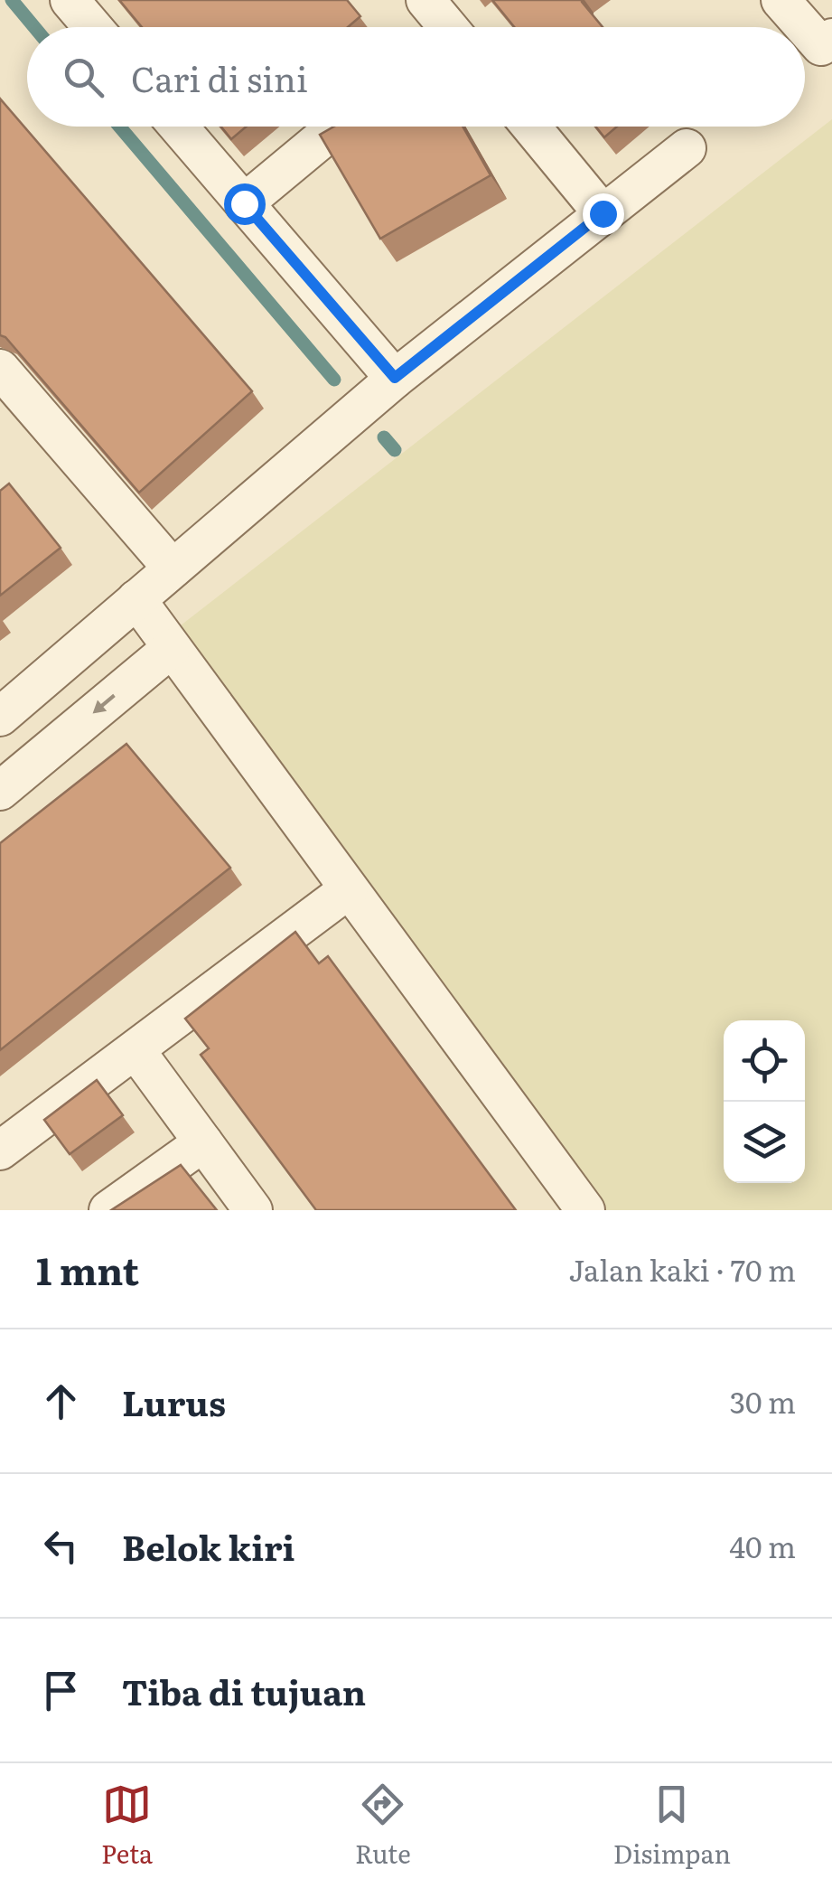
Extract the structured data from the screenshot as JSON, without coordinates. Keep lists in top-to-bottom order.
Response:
{
  "page": {
    "search": "Cari di sini",
    "heading": ["1 mnt", "Jalan kaki · 70 m"],
    "list": [
      ["Lurus", "30 m"],
      ["Belok kiri", "40 m"],
      "Tiba di tujuan"
    ],
    "nav": ["Peta", "Rute", "Disimpan"]
  }
}
